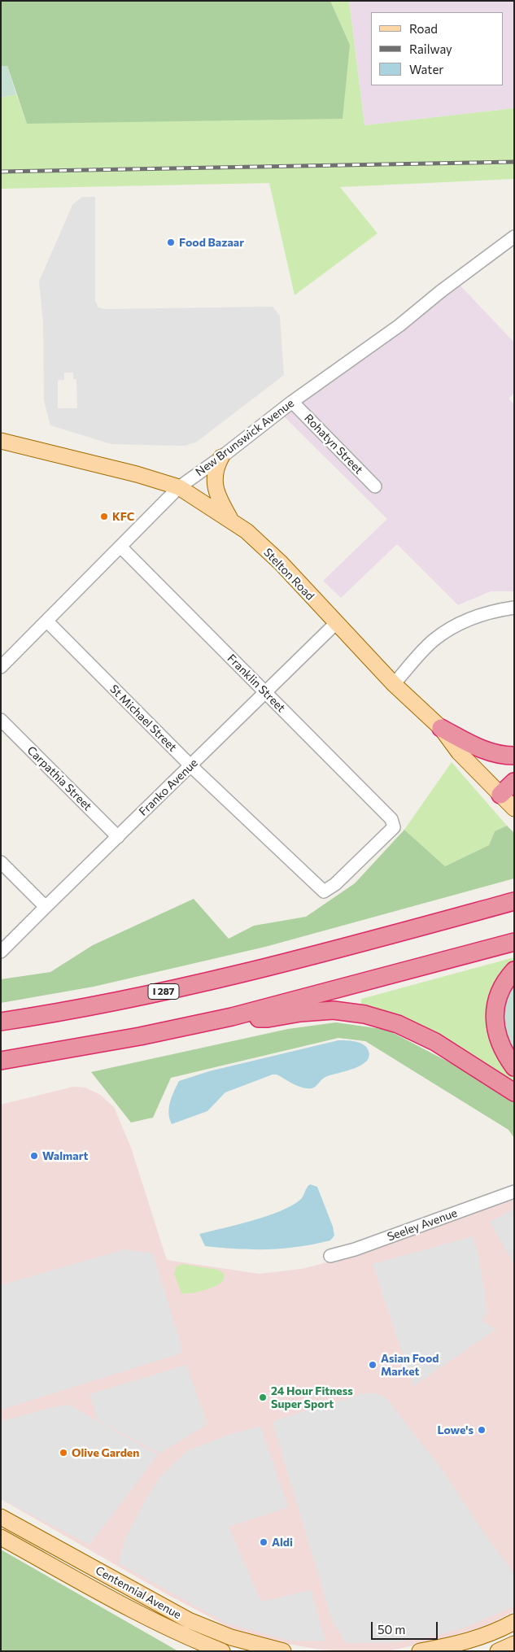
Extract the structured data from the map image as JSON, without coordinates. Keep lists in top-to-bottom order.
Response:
{
  "streets": {
    "highway": ["I 287"],
    "main road": ["Stelton Road", "Centennial Avenue"],
    "street": [
      "New Brunswick Avenue",
      "Rohatyn Street",
      "Franklin Street",
      "St Michael Street",
      "Carpathia Street",
      "Franko Avenue",
      "Seeley Avenue"
    ]
  },
  "crossings": [
    ["New Brunswick Avenue", "Rohatyn Street"],
    ["New Brunswick Avenue", "Stelton Road"],
    ["New Brunswick Avenue", "Franklin Street"],
    ["New Brunswick Avenue", "St Michael Street"],
    ["Stelton Road", "Franko Avenue"],
    ["Franklin Street", "St Michael Street"],
    ["Franklin Street", "Franko Avenue"],
    ["St Michael Street", "Franko Avenue"],
    ["Carpathia Street", "Franko Avenue"]
  ],
  "places": [
    "Food Bazaar",
    "KFC",
    "Walmart",
    "Asian Food Market",
    "24 Hour Fitness Super Sport",
    "Lowe's",
    "Olive Garden",
    "Aldi"
  ],
  "legend": ["Road", "Railway", "Water"],
  "scale_bar": "50 m"
}
